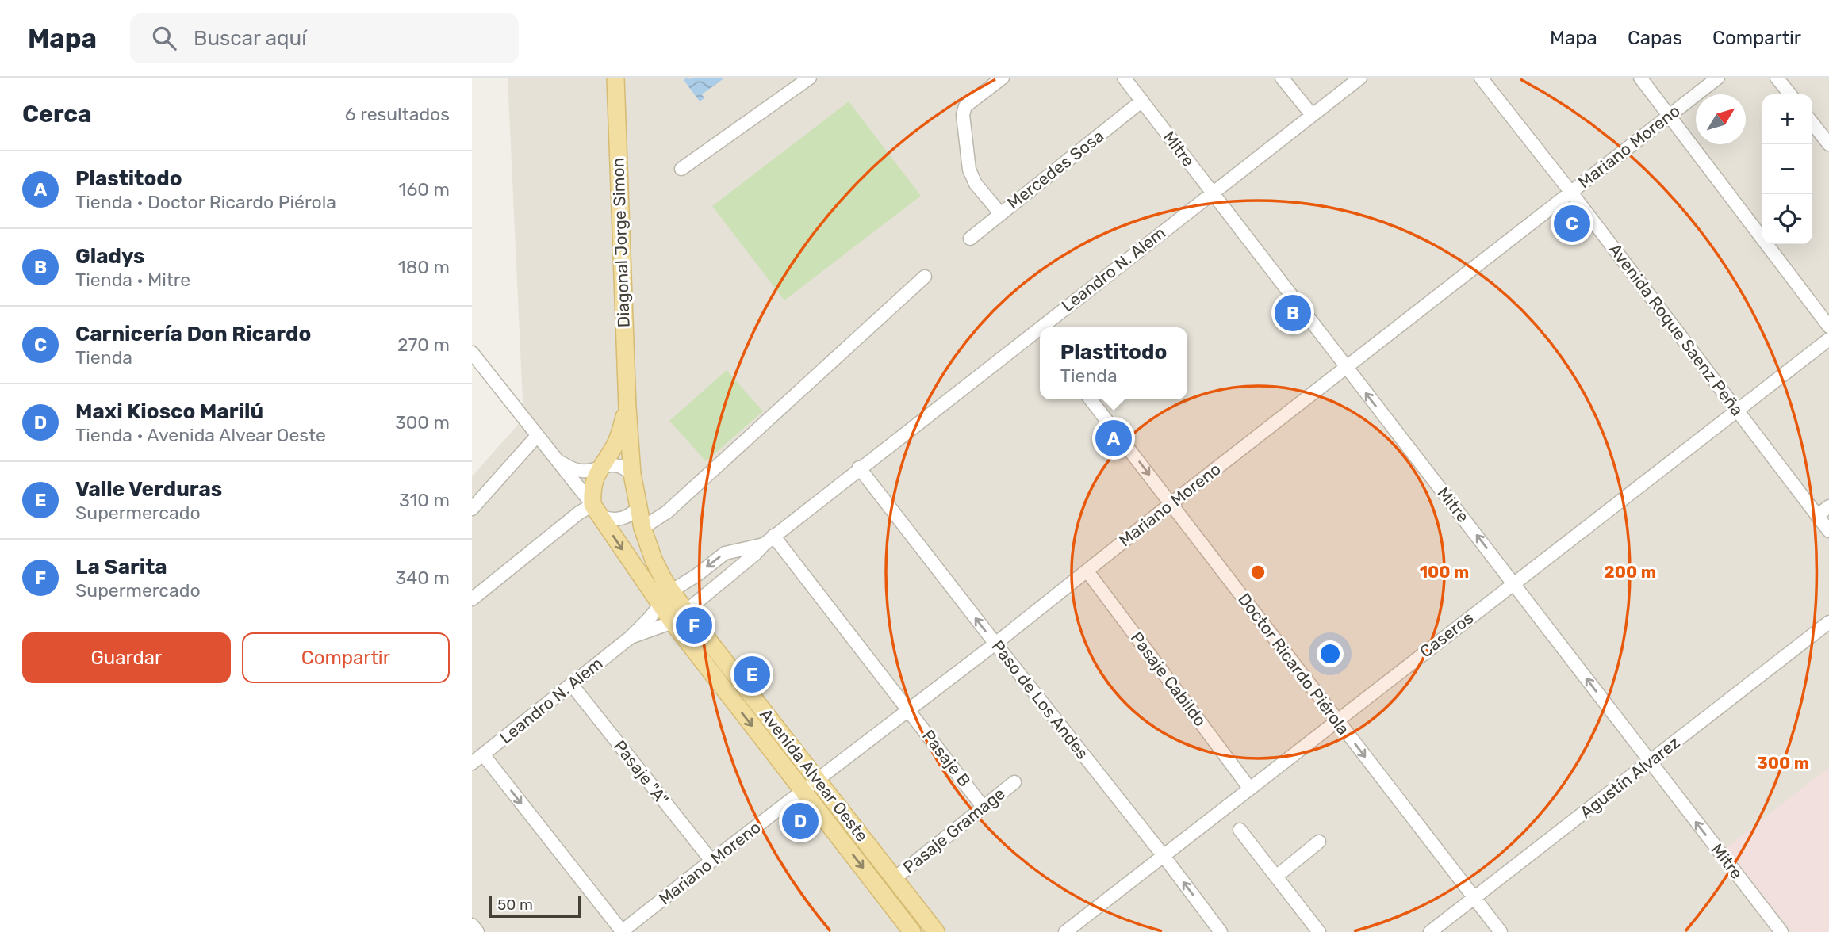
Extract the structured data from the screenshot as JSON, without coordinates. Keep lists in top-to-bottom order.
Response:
{
  "streets": {
    "main road": ["Diagonal Jorge Simon", "Avenida Alvear Oeste"],
    "street": [
      "Mariano Moreno",
      "Mitre",
      "Mercedes Sosa",
      "Leandro N. Alem",
      "Avenida Roque Saenz Peña",
      "Caseros",
      "Doctor Ricardo Piérola",
      "Pasaje Cabildo",
      "Paso de Los Andes",
      "Pasaje B",
      "Pasaje \"A\"",
      "Agustín Alvarez",
      "Pasaje Gramage"
    ]
  },
  "crossings": [
    ["Mariano Moreno", "Mitre"],
    ["Mariano Moreno", "Avenida Roque Saenz Peña"],
    ["Mariano Moreno", "Doctor Ricardo Piérola"],
    ["Mariano Moreno", "Pasaje Cabildo"],
    ["Mariano Moreno", "Paso de Los Andes"],
    ["Mariano Moreno", "Pasaje B"],
    ["Mariano Moreno", "Pasaje \"A\""],
    ["Mariano Moreno", "Avenida Alvear Oeste"],
    ["Mitre", "Mercedes Sosa"],
    ["Mitre", "Leandro N. Alem"],
    ["Mitre", "Caseros"],
    ["Mitre", "Agustín Alvarez"],
    ["Diagonal Jorge Simon", "Avenida Alvear Oeste"],
    ["Leandro N. Alem", "Paso de Los Andes"],
    ["Leandro N. Alem", "Pasaje B"],
    ["Leandro N. Alem", "Pasaje \"A\""],
    ["Leandro N. Alem", "Avenida Alvear Oeste"],
    ["Avenida Roque Saenz Peña", "Caseros"],
    ["Caseros", "Doctor Ricardo Piérola"],
    ["Caseros", "Pasaje Cabildo"],
    ["Caseros", "Paso de Los Andes"],
    ["Doctor Ricardo Piérola", "Agustín Alvarez"],
    ["Pasaje B", "Pasaje Gramage"],
    ["Avenida Alvear Oeste", "Pasaje Gramage"]
  ],
  "one_way": ["Mitre", "Doctor Ricardo Piérola", "Paso de Los Andes"],
  "scale_bar": "50 m",
  "north": "top right",
  "page": {
    "header": "Mapa",
    "search": "Buscar aquí",
    "nav": ["Mapa", "Capas", "Compartir"],
    "heading": ["Cerca", "6 resultados"],
    "map_buttons": ["+", "−"],
    "list": [
      {
        "mark": "A",
        "name": "Plastitodo",
        "note": "Tienda · Doctor Ricardo Piérola",
        "value": "160 m"
      },
      {
        "mark": "B",
        "name": "Gladys",
        "note": "Tienda · Mitre",
        "value": "180 m"
      },
      {
        "mark": "C",
        "name": "Carnicería Don Ricardo",
        "note": "Tienda",
        "value": "270 m"
      },
      {
        "mark": "D",
        "name": "Maxi Kiosco Marilú",
        "note": "Tienda · Avenida Alvear Oeste",
        "value": "300 m"
      },
      {
        "mark": "E",
        "name": "Valle Verduras",
        "note": "Supermercado",
        "value": "310 m"
      },
      {
        "mark": "F",
        "name": "La Sarita",
        "note": "Supermercado",
        "value": "340 m"
      }
    ],
    "pins": [
      "C",
      "B",
      "A",
      "F",
      "E",
      "D"
    ],
    "popup": ["Plastitodo", "Tienda"],
    "buttons": ["Guardar", "Compartir"],
    "scale": "50 m"
  },
  "rings": ["100 m", "200 m", "300 m"]
}
